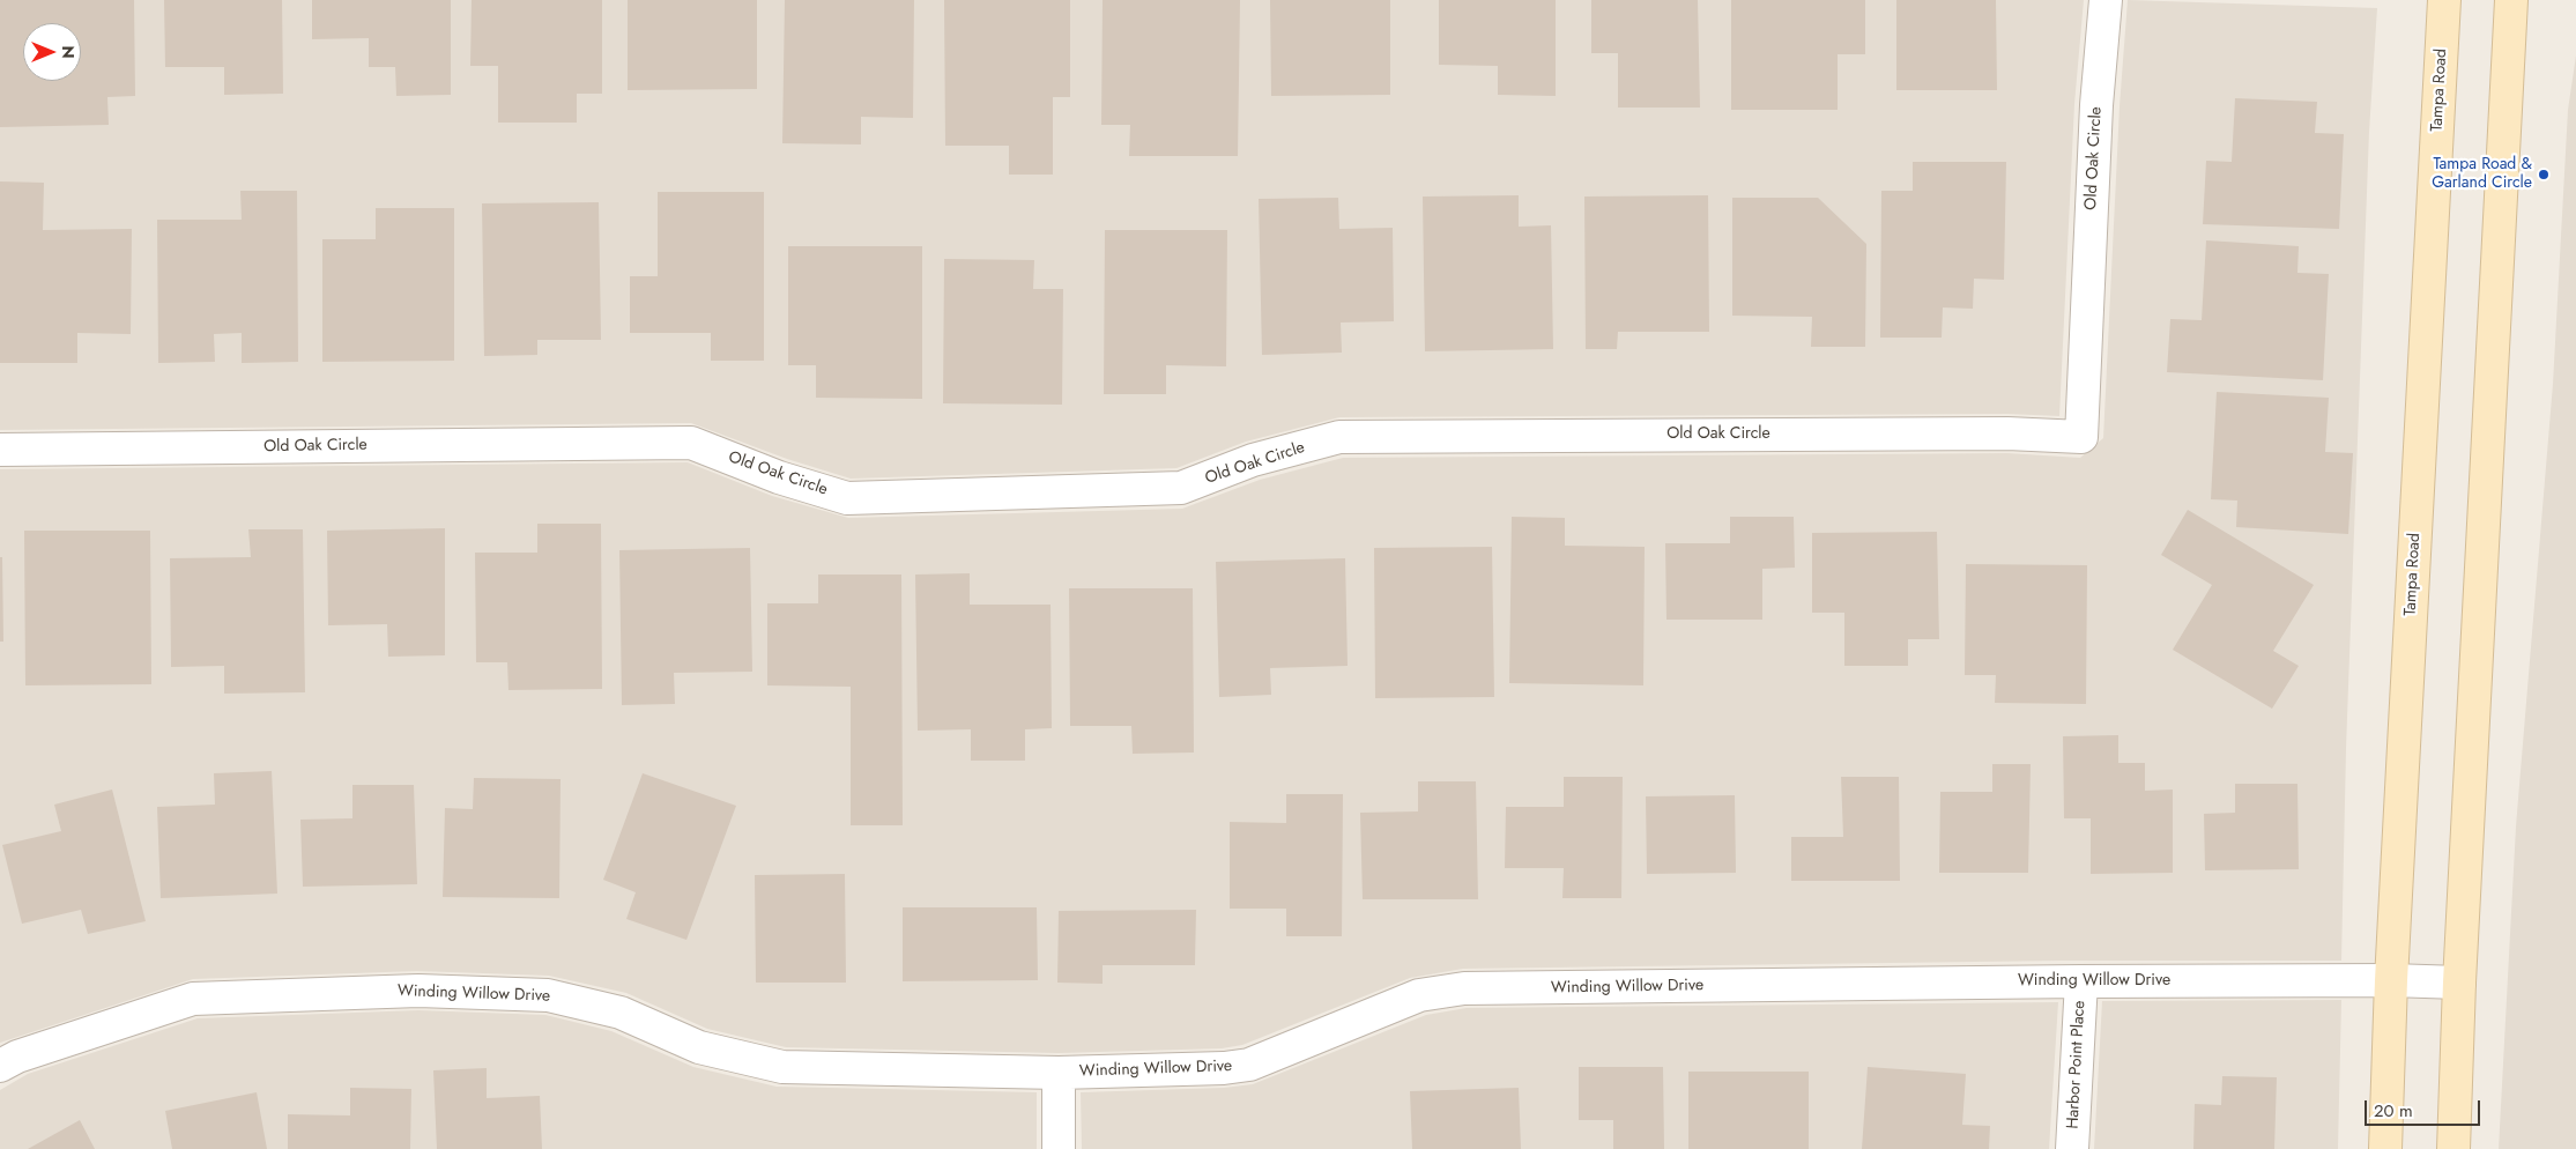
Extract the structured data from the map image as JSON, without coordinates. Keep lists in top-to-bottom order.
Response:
{
  "streets": {
    "main road": ["Tampa Road"],
    "street": ["Old Oak Circle", "Winding Willow Drive", "Harbor Point Place"]
  },
  "crossings": [
    ["Tampa Road", "Winding Willow Drive"],
    ["Winding Willow Drive", "Harbor Point Place"]
  ],
  "places": ["Tampa Road & Garland Circle"],
  "scale_bar": "20 m",
  "north": "right"
}
